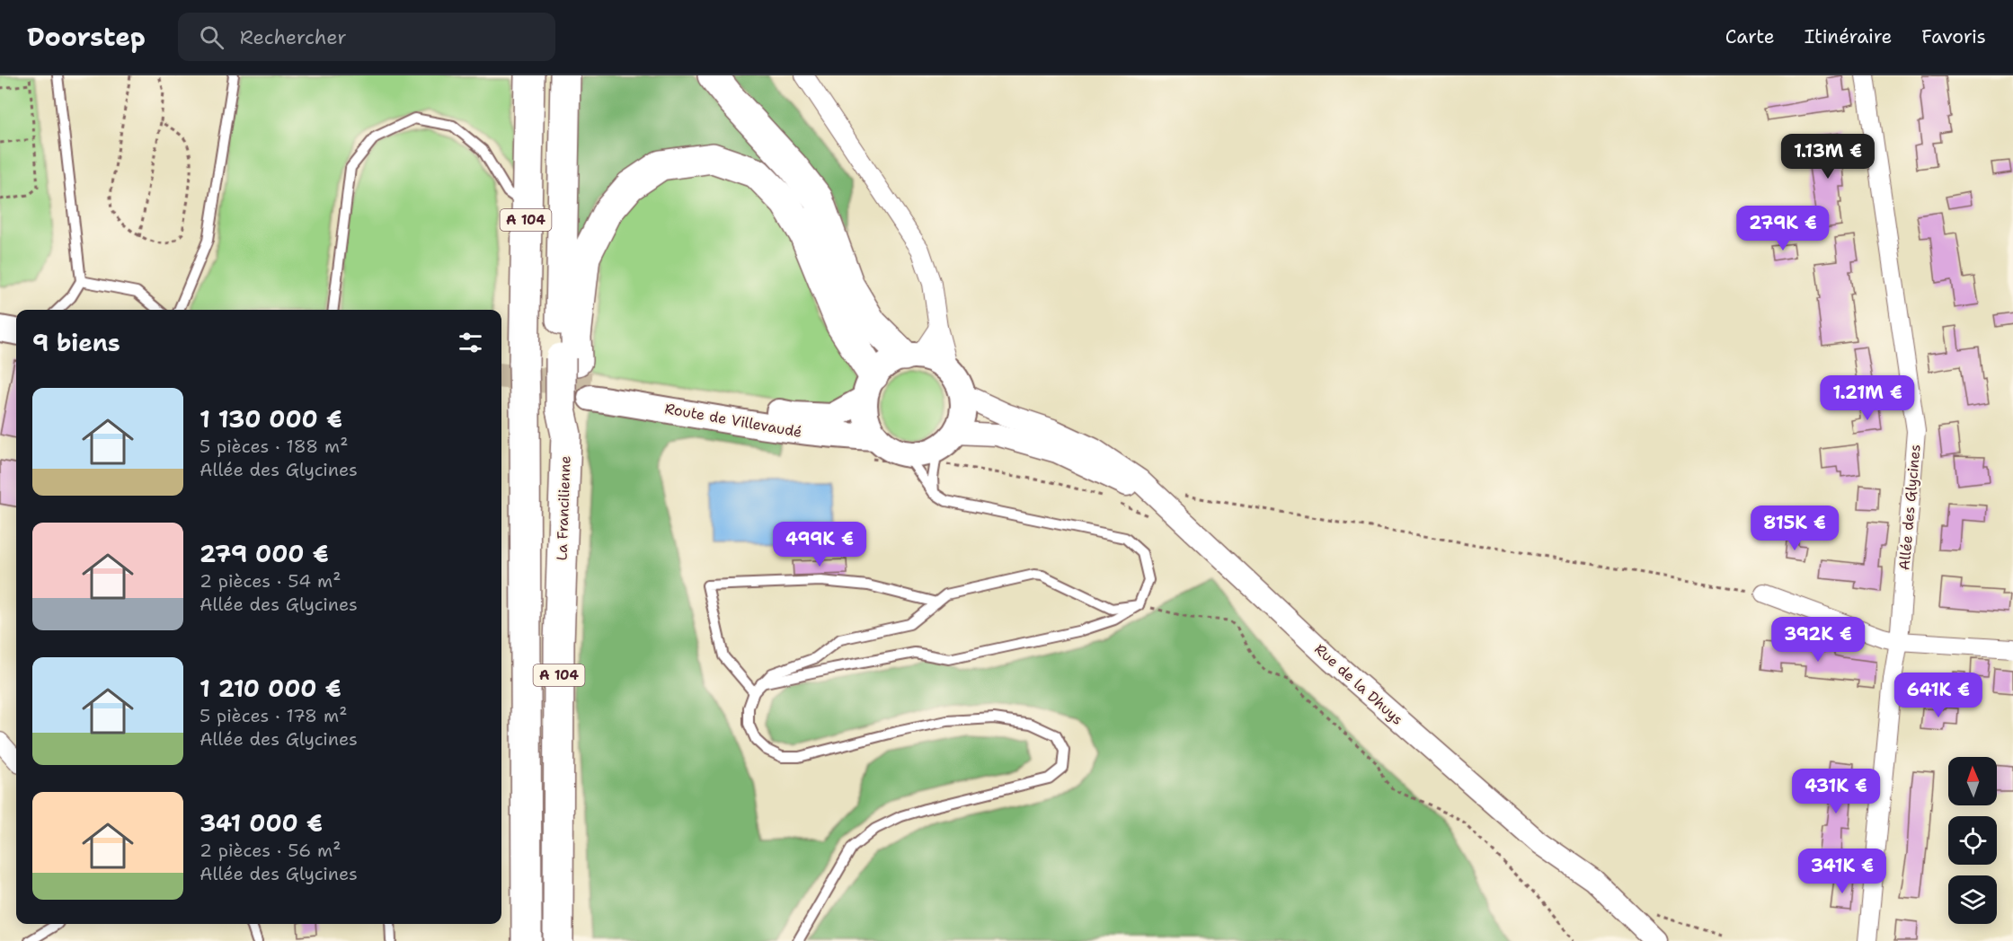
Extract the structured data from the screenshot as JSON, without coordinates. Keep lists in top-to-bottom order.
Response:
{
  "streets": {
    "highway": ["A 104", "La Francilienne"],
    "main road": ["Route de Villevaudé"],
    "street": ["Allée des Glycines", "Rue de la Dhuys"]
  },
  "crossings": [
    ["Route de Villevaudé", "La Francilienne"],
    ["Route de Villevaudé", "Rue de la Dhuys"]
  ],
  "north": "top",
  "page": {
    "header": "Doorstep",
    "search": "Rechercher",
    "nav": ["Carte", "Itinéraire", "Favoris"],
    "price": [
      "1.13M €",
      "279K €",
      "1.21M €",
      "815K €",
      "499K €",
      "392K €",
      "641K €",
      "431K €",
      "341K €"
    ],
    "heading": "9 biens",
    "list": [
      {
        "name": "1 130 000 €",
        "note": "5 pièces · 188 m² · Allée des Glycines"
      },
      {
        "name": "279 000 €",
        "note": "2 pièces · 54 m² · Allée des Glycines"
      },
      {
        "name": "1 210 000 €",
        "note": "5 pièces · 178 m² · Allée des Glycines"
      },
      {
        "name": "341 000 €",
        "note": "2 pièces · 56 m² · Allée des Glycines"
      }
    ]
  }
}
